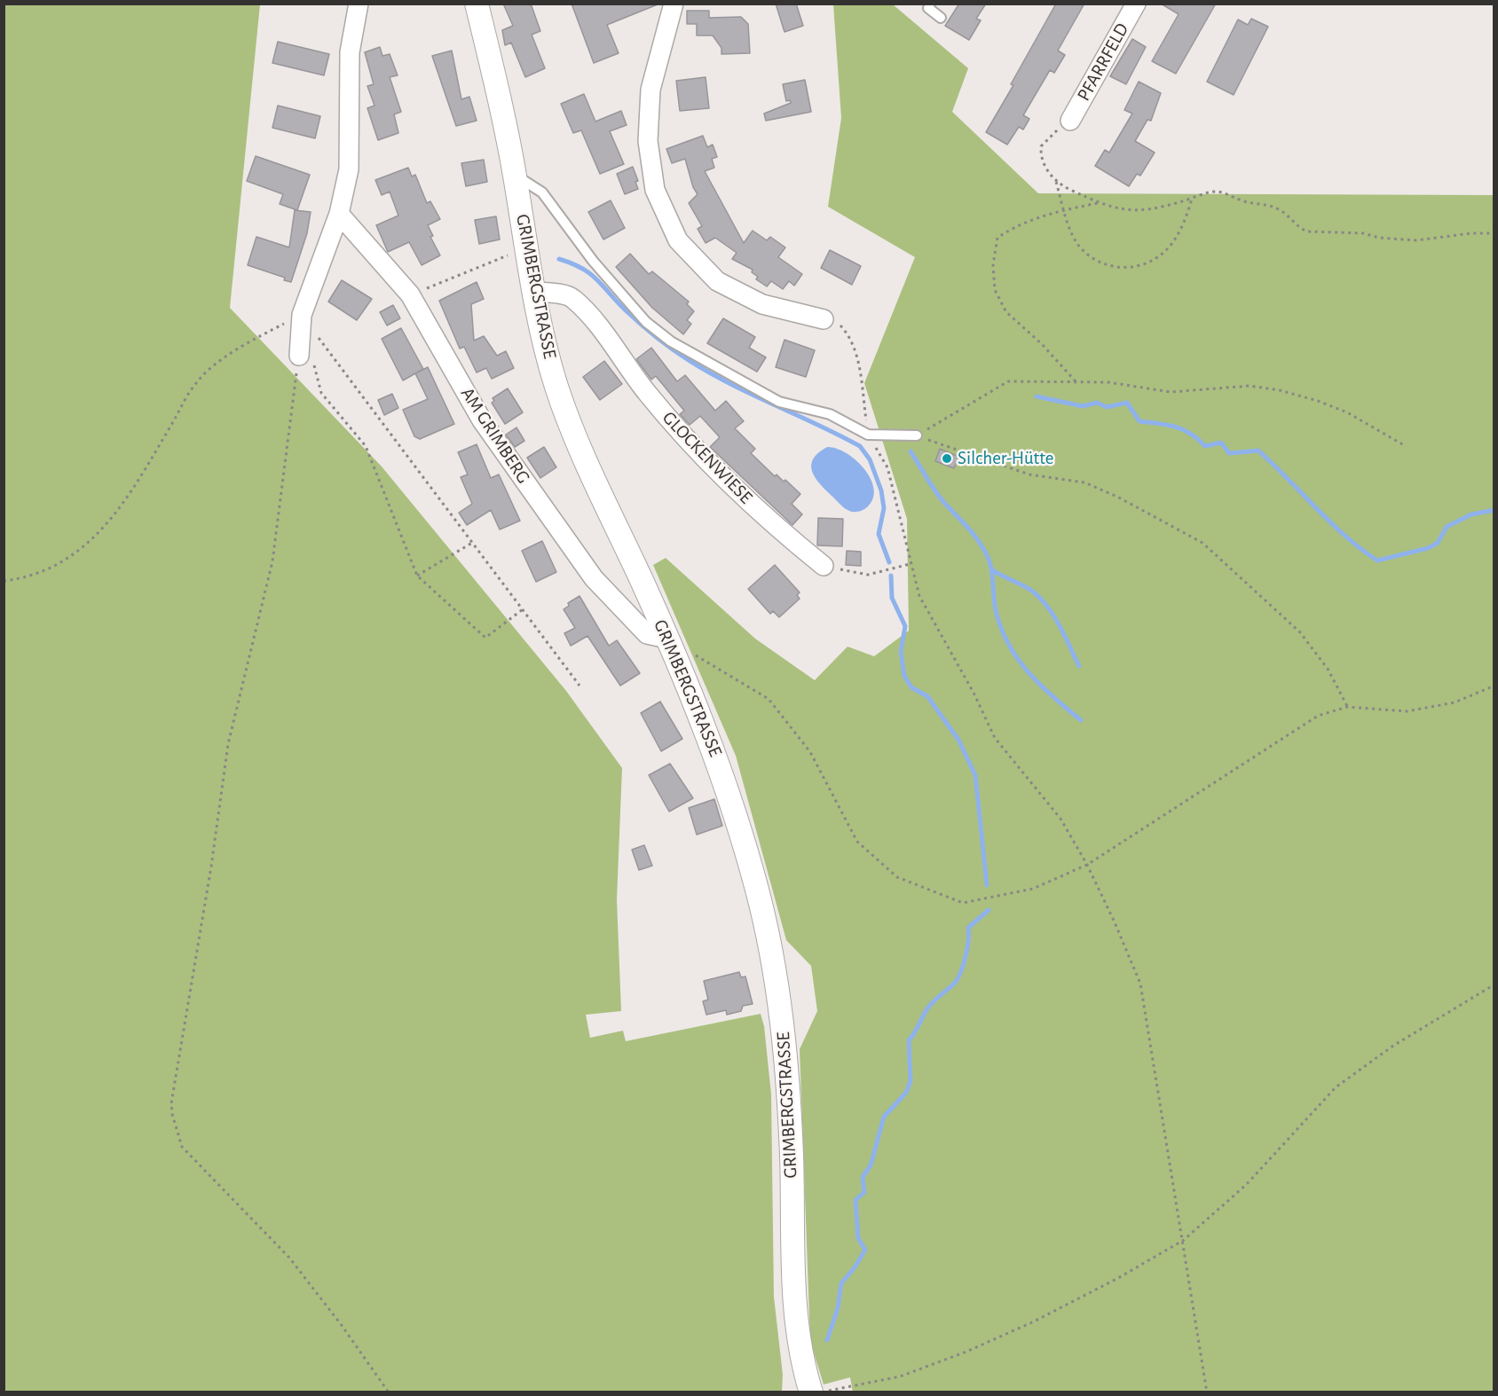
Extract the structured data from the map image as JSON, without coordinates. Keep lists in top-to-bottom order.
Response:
{
  "streets": {
    "street": [
      "PFARRFELD",
      "GRIMBERGSTRASSE",
      "AM GRIMBERG",
      "GLOCKENWIESE"
    ]
  },
  "crossings": [
    ["GRIMBERGSTRASSE", "AM GRIMBERG"],
    ["GRIMBERGSTRASSE", "GLOCKENWIESE"]
  ],
  "places": ["Silcher-Hütte"]
}
